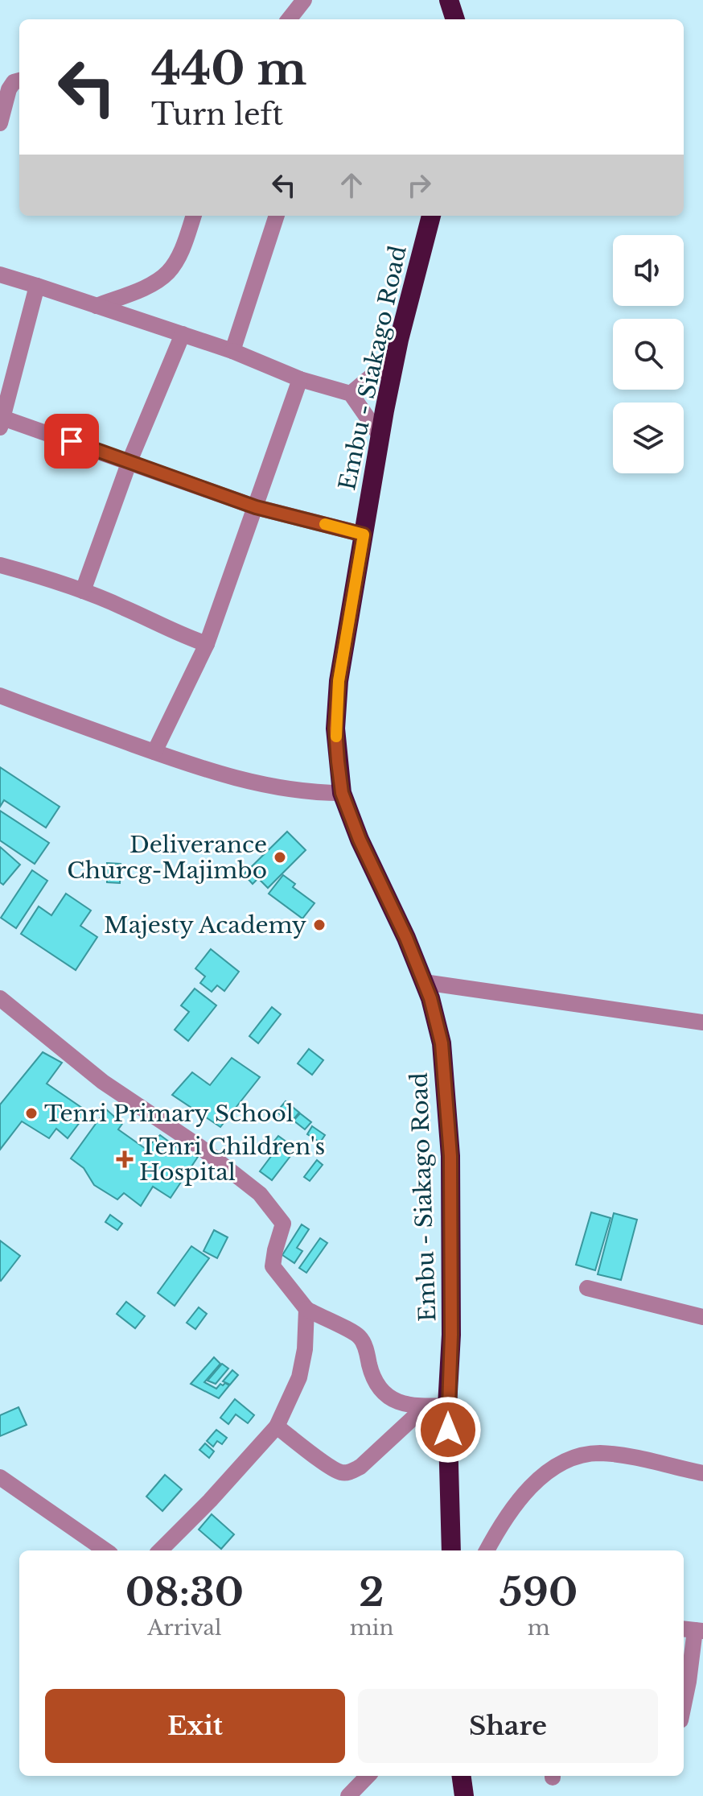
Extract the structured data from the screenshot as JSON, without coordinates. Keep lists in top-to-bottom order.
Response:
{
  "streets": {
    "highway": ["Embu - Siakago Road"]
  },
  "places": {
    "other": ["Deliverance Churcg-Majimbo", "Majesty Academy", "Tenri Primary School"],
    "health": ["Tenri Children's Hospital"]
  },
  "page": {
    "turn": ["440 m", "Turn left"],
    "eta": [
      "08:30",
      "Arrival",
      "2",
      "min",
      "590",
      "m"
    ],
    "buttons": ["Exit", "Share"]
  }
}
